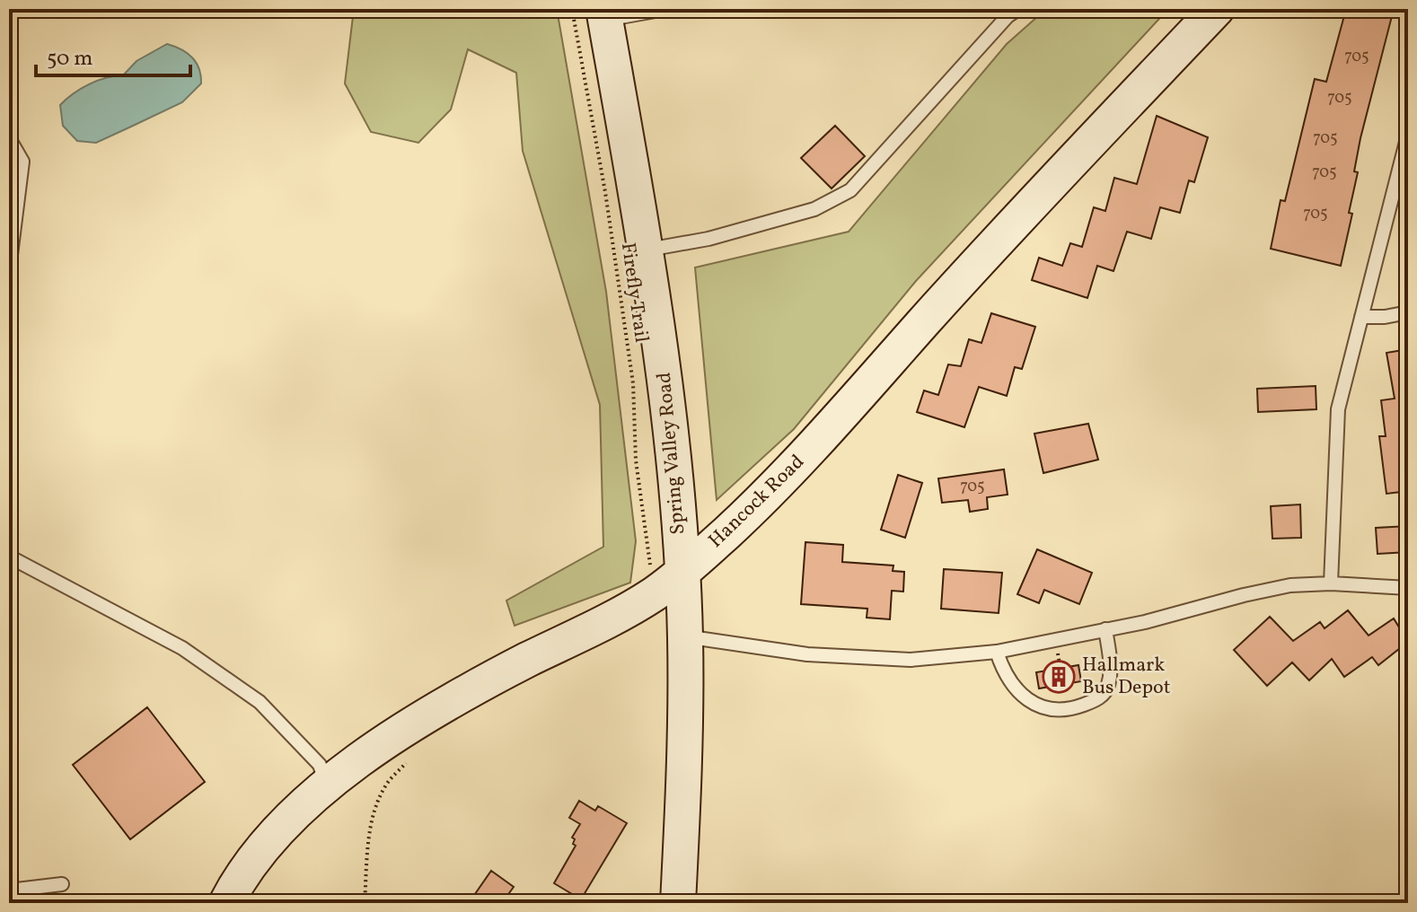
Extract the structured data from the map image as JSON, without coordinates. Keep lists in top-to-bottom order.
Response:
{
  "streets": {
    "street": ["Spring Valley Road", "Hancock Road"],
    "path": ["Firefly Trail"]
  },
  "crossings": [
    ["Firefly Trail", "Spring Valley Road"],
    ["Firefly Trail", "Hancock Road"],
    ["Spring Valley Road", "Hancock Road"]
  ],
  "places": {
    "building": ["Hallmark Bus Depot"]
  },
  "house_numbers": [
    "705",
    "705",
    "705",
    "705",
    "705",
    "705"
  ],
  "scale_bar": "50 m"
}
